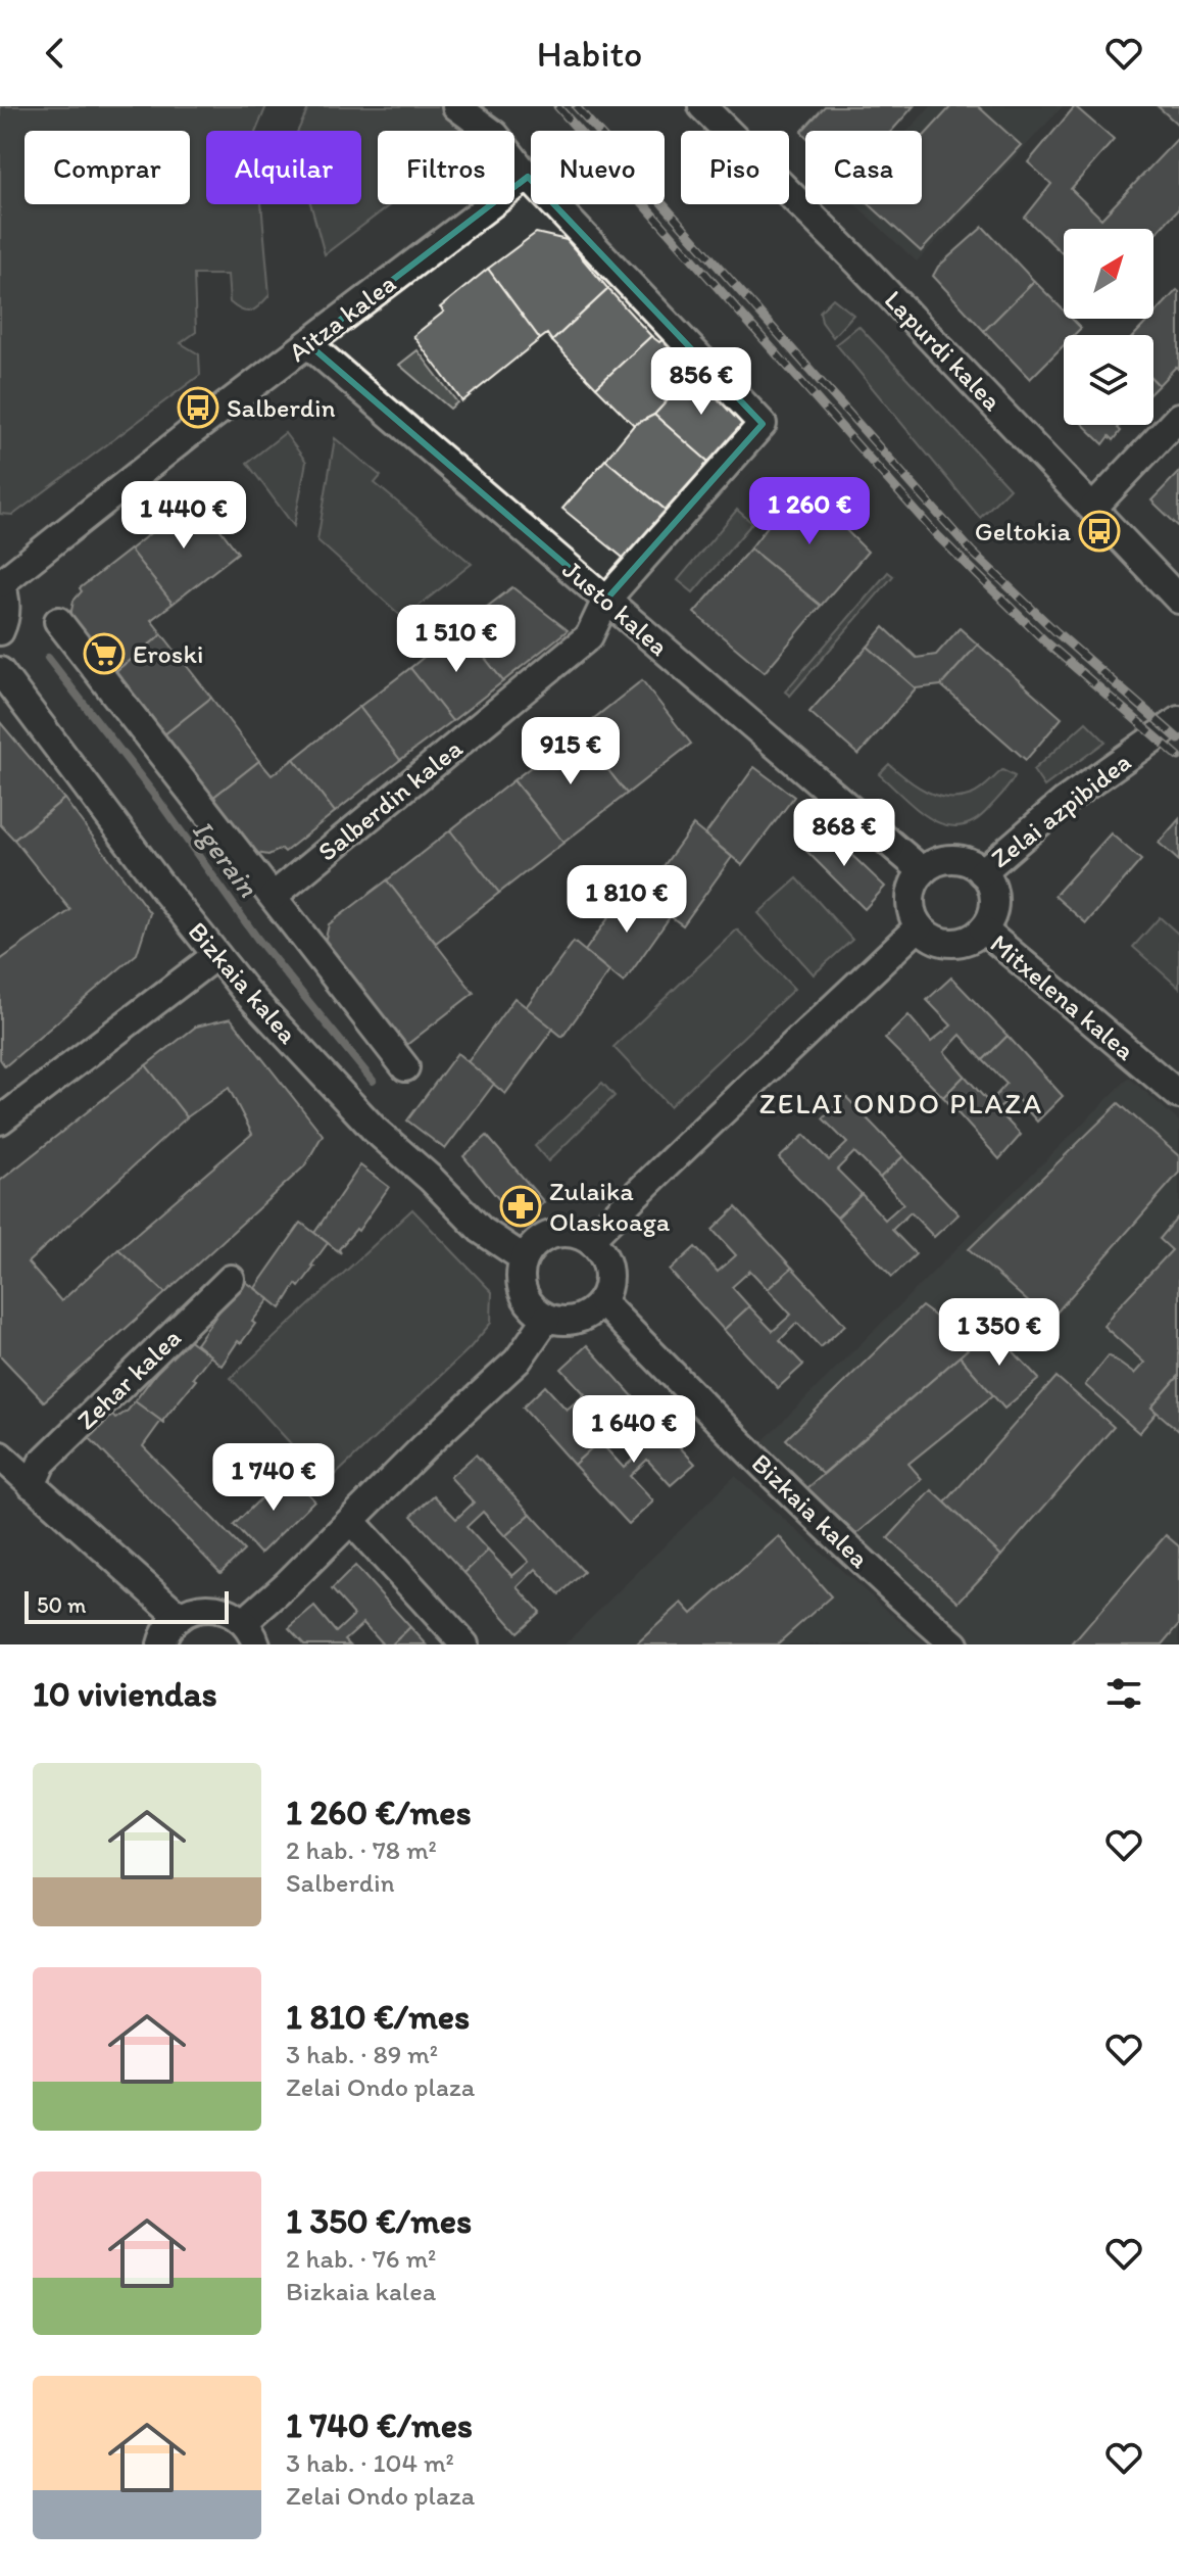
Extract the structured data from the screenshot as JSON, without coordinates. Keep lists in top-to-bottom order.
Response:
{
  "streets": {
    "street": [
      "Aitza kalea",
      "Lapurdi kalea",
      "Justo kalea",
      "Salberdin kalea",
      "Zelai azpibidea",
      "Bizkaia kalea",
      "Mitxelena kalea",
      "Zehar kalea"
    ]
  },
  "crossings": [
    ["Aitza kalea", "Justo kalea"],
    ["Justo kalea", "Salberdin kalea"],
    ["Justo kalea", "Zelai azpibidea"],
    ["Justo kalea", "Mitxelena kalea"],
    ["Zelai azpibidea", "Mitxelena kalea"]
  ],
  "districts": ["ZELAI ONDO PLAZA"],
  "water": ["Igerain"],
  "places": {
    "bus stop": ["Salberdin", "Geltokia"],
    "supermarket": ["Eroski"],
    "pharmacy": ["Zulaika Olaskoaga"]
  },
  "scale_bar": "50 m",
  "north": "top right",
  "page": {
    "header": "Habito",
    "chip": [
      "Comprar",
      "Alquilar",
      "Filtros",
      "Nuevo",
      "Piso",
      "Casa"
    ],
    "price": [
      "856 €",
      "1 260 €",
      "1 440 €",
      "1 510 €",
      "915 €",
      "868 €",
      "1 810 €",
      "1 350 €",
      "1 640 €",
      "1 740 €"
    ],
    "scale": "50 m",
    "heading": "10 viviendas",
    "list": [
      {
        "name": "1 260 €/mes",
        "note": "2 hab. · 78 m² · Salberdin"
      },
      {
        "name": "1 810 €/mes",
        "note": "3 hab. · 89 m² · Zelai Ondo plaza"
      },
      {
        "name": "1 350 €/mes",
        "note": "2 hab. · 76 m² · Bizkaia kalea"
      },
      {
        "name": "1 740 €/mes",
        "note": "3 hab. · 104 m² · Zelai Ondo plaza"
      }
    ]
  }
}
